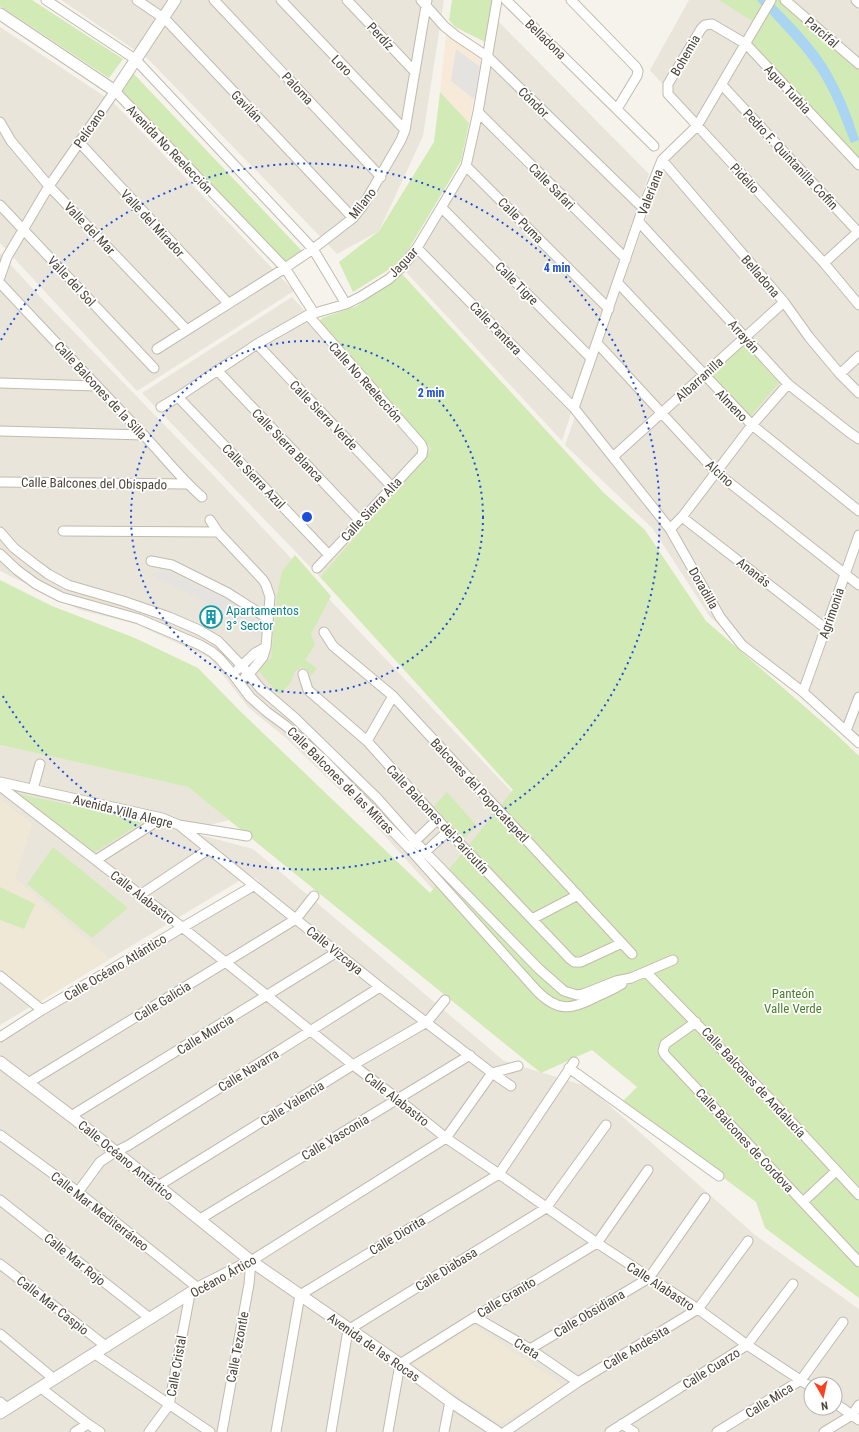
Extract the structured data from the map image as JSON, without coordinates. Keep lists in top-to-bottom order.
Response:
{
  "streets": {
    "street": [
      "Parcifal",
      "Perdíz",
      "Belladona",
      "Bohemia",
      "Loro",
      "Paloma",
      "Agua Turbia",
      "Cóndor",
      "Gavilán",
      "Pelícano",
      "Avenida No Reelección",
      "Pedro F. Quintanilla Coffin",
      "Pidelio",
      "Calle Safari",
      "Valeriana",
      "Milano",
      "Calle Puma",
      "Valle del Mirador",
      "Valle del Mar",
      "Jaguar",
      "Valle del Sol",
      "Calle Tigre",
      "Calle Pantera",
      "Arrayán",
      "Albarranilla",
      "Calle No Reelección",
      "Calle Balcones de la Silla",
      "Almeno",
      "Calle Sierra Verde",
      "Calle Sierra Blanca",
      "Alcino",
      "Calle Sierra Azul",
      "Calle Balcones del Obispado",
      "Calle Sierra Alta",
      "Ananás",
      "Doradilla",
      "Agrimonia",
      "Calle Balcones de las Mitras",
      "Balcones del Popocatepetl",
      "Avenida Villa Alegre",
      "Calle Balcones del Paricutín",
      "Calle Alabastro",
      "Calle Vizcaya",
      "Calle Océano Atlántico",
      "Calle Galicia",
      "Calle Murcia",
      "Calle Navarra",
      "Calle Balcones de Andalucía",
      "Calle Valencia",
      "Calle Vasconia",
      "Calle Balcones de Cordova",
      "Calle Océano Antártico",
      "Calle Mar Mediterráneo",
      "Calle Diorita",
      "Calle Mar Rojo",
      "Calle Diabasa",
      "Océano Ártico",
      "Calle Granito",
      "Calle Mar Caspio",
      "Calle Obsidiana",
      "Calle Tezontle",
      "Avenida de las Rocas",
      "Calle Andesita",
      "Creta",
      "Calle Cristal",
      "Calle Cuarzo",
      "Calle Mica"
    ]
  },
  "crossings": [
    ["Perdíz", "Milano"],
    ["Belladona", "Valeriana"],
    ["Belladona", "Albarranilla"],
    ["Bohemia", "Agua Turbia"],
    ["Bohemia", "Pidelio"],
    ["Loro", "Milano"],
    ["Paloma", "Milano"],
    ["Agua Turbia", "Valeriana"],
    ["Cóndor", "Valeriana"],
    ["Cóndor", "Milano"],
    ["Cóndor", "Jaguar"],
    ["Gavilán", "Pelícano"],
    ["Gavilán", "Milano"],
    ["Pelícano", "Avenida No Reelección"],
    ["Pelícano", "Valle del Mirador"],
    ["Pelícano", "Valle del Mar"],
    ["Pelícano", "Valle del Sol"],
    ["Avenida No Reelección", "Milano"],
    ["Avenida No Reelección", "Jaguar"],
    ["Avenida No Reelección", "Calle No Reelección"],
    ["Pedro F. Quintanilla Coffin", "Valeriana"],
    ["Pidelio", "Valeriana"],
    ["Calle Safari", "Valeriana"],
    ["Calle Safari", "Jaguar"],
    ["Valeriana", "Calle Puma"],
    ["Valeriana", "Calle Tigre"],
    ["Valeriana", "Calle Pantera"],
    ["Valeriana", "Arrayán"],
    ["Valeriana", "Almeno"],
    ["Valeriana", "Alcino"],
    ["Valeriana", "Doradilla"],
    ["Milano", "Valle del Mirador"],
    ["Milano", "Valle del Mar"],
    ["Calle Puma", "Jaguar"],
    ["Jaguar", "Calle Tigre"],
    ["Jaguar", "Calle Pantera"],
    ["Jaguar", "Calle No Reelección"],
    ["Jaguar", "Calle Sierra Verde"],
    ["Jaguar", "Calle Sierra Blanca"],
    ["Jaguar", "Calle Sierra Azul"],
    ["Calle Pantera", "Doradilla"],
    ["Arrayán", "Albarranilla"],
    ["Albarranilla", "Almeno"],
    ["Albarranilla", "Alcino"],
    ["Albarranilla", "Doradilla"],
    ["Calle No Reelección", "Calle Sierra Alta"],
    ["Calle Balcones de la Silla", "Calle Balcones del Obispado"],
    ["Calle Sierra Verde", "Calle Sierra Alta"],
    ["Calle Sierra Blanca", "Calle Sierra Alta"],
    ["Alcino", "Agrimonia"],
    ["Calle Sierra Azul", "Calle Sierra Alta"],
    ["Ananás", "Agrimonia"],
    ["Doradilla", "Agrimonia"],
    ["Calle Balcones de las Mitras", "Calle Balcones de Andalucía"],
    ["Balcones del Popocatepetl", "Calle Balcones del Paricutín"],
    ["Avenida Villa Alegre", "Calle Vizcaya"],
    ["Calle Alabastro", "Calle Océano Atlántico"],
    ["Calle Alabastro", "Calle Galicia"],
    ["Calle Alabastro", "Calle Murcia"],
    ["Calle Alabastro", "Calle Navarra"],
    ["Calle Alabastro", "Calle Valencia"],
    ["Calle Alabastro", "Calle Vasconia"],
    ["Calle Alabastro", "Calle Diorita"],
    ["Calle Alabastro", "Calle Diabasa"],
    ["Calle Alabastro", "Océano Ártico"],
    ["Calle Alabastro", "Calle Granito"],
    ["Calle Alabastro", "Calle Obsidiana"],
    ["Calle Alabastro", "Calle Andesita"],
    ["Calle Alabastro", "Calle Cuarzo"],
    ["Calle Alabastro", "Calle Mica"],
    ["Calle Vizcaya", "Calle Océano Atlántico"],
    ["Calle Vizcaya", "Calle Galicia"],
    ["Calle Vizcaya", "Calle Murcia"],
    ["Calle Vizcaya", "Calle Navarra"],
    ["Calle Vizcaya", "Calle Valencia"],
    ["Calle Vizcaya", "Calle Vasconia"],
    ["Calle Galicia", "Calle Océano Antártico"],
    ["Calle Murcia", "Calle Océano Antártico"],
    ["Calle Navarra", "Calle Océano Antártico"],
    ["Calle Navarra", "Calle Mar Mediterráneo"],
    ["Calle Balcones de Andalucía", "Calle Balcones de Cordova"],
    ["Calle Valencia", "Calle Océano Antártico"],
    ["Calle Vasconia", "Calle Océano Antártico"],
    ["Calle Océano Antártico", "Océano Ártico"],
    ["Calle Océano Antártico", "Calle Tezontle"],
    ["Calle Océano Antártico", "Avenida de las Rocas"],
    ["Calle Mar Mediterráneo", "Océano Ártico"],
    ["Calle Mar Mediterráneo", "Calle Cristal"],
    ["Calle Diorita", "Avenida de las Rocas"],
    ["Calle Mar Rojo", "Océano Ártico"],
    ["Calle Diabasa", "Avenida de las Rocas"],
    ["Océano Ártico", "Calle Mar Caspio"],
    ["Océano Ártico", "Calle Tezontle"],
    ["Océano Ártico", "Avenida de las Rocas"],
    ["Océano Ártico", "Calle Cristal"],
    ["Calle Granito", "Avenida de las Rocas"],
    ["Calle Granito", "Creta"],
    ["Calle Obsidiana", "Creta"],
    ["Calle Tezontle", "Avenida de las Rocas"],
    ["Calle Andesita", "Creta"]
  ],
  "parks": ["Panteón Valle Verde"],
  "places": {
    "building": ["Apartamentos 3° Sector"]
  },
  "north": "bottom",
  "rings": ["4 min", "2 min"]
}
